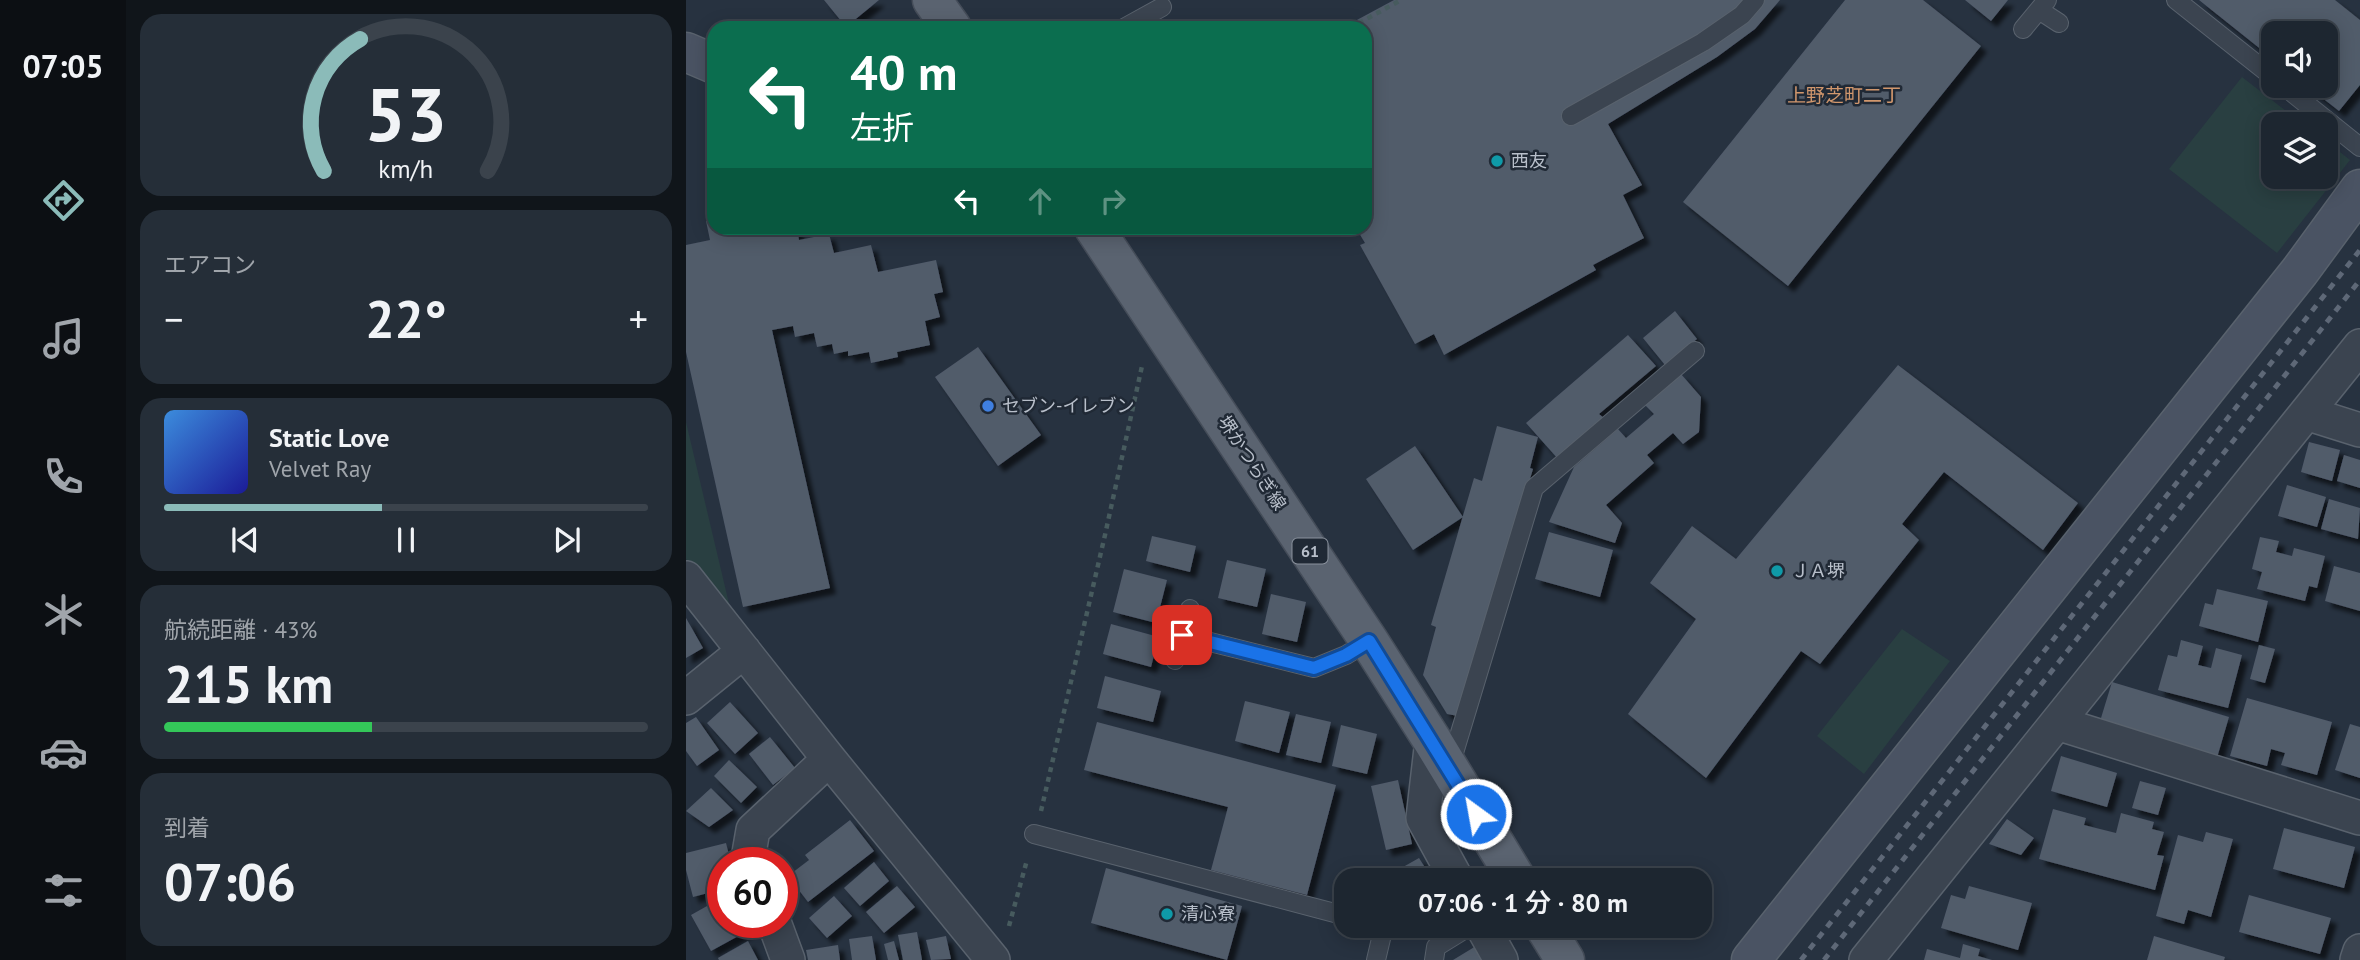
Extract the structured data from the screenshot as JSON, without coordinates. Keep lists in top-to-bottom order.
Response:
{
  "streets": {
    "main road": ["堺かつらぎ線", "61"]
  },
  "districts": ["上野芝町二丁"],
  "places": [
    "西友",
    "セブン-イレブン",
    "ＪＡ堺",
    "清心寮"
  ],
  "page": {
    "tabs": "07:05",
    "turn": ["40 m", "左折"],
    "tile": [
      "エアコン",
      ["航続距離 · 43%", "215 km"],
      ["到着", "07:06"]
    ],
    "heat": ["−", "22°", "+"],
    "song": ["Static Love", "Velvet Ray"],
    "limit": "60",
    "trip": "07:06 · 1 分 · 80 m",
    "gauge": ["53", "km/h"]
  }
}
